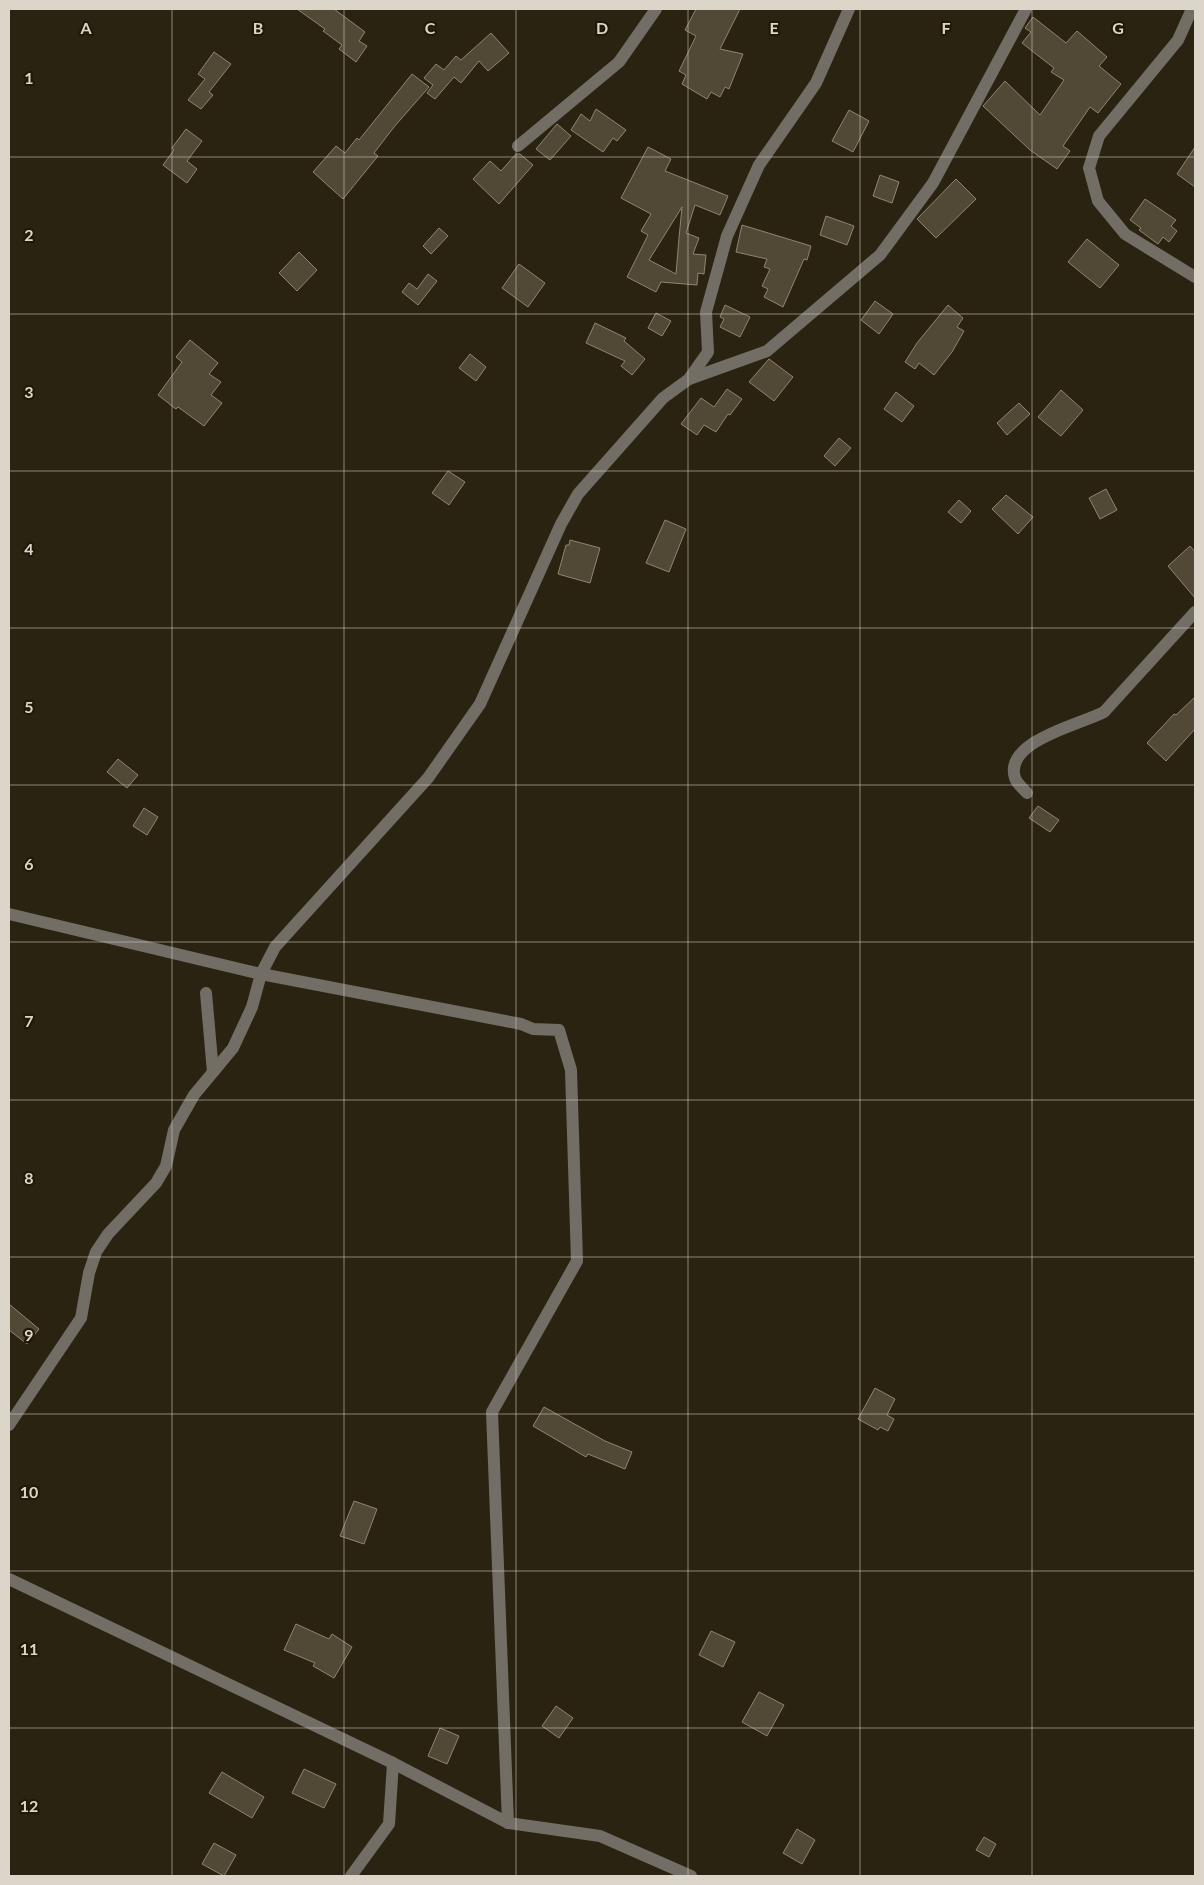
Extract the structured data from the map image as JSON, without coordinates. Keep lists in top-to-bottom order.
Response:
{
  "grid": {
    "columns": [
      "A",
      "B",
      "C",
      "D",
      "E",
      "F",
      "G"
    ],
    "rows": [
      "1",
      "2",
      "3",
      "4",
      "5",
      "6",
      "7",
      "8",
      "9",
      "10",
      "11",
      "12"
    ]
  }
}
